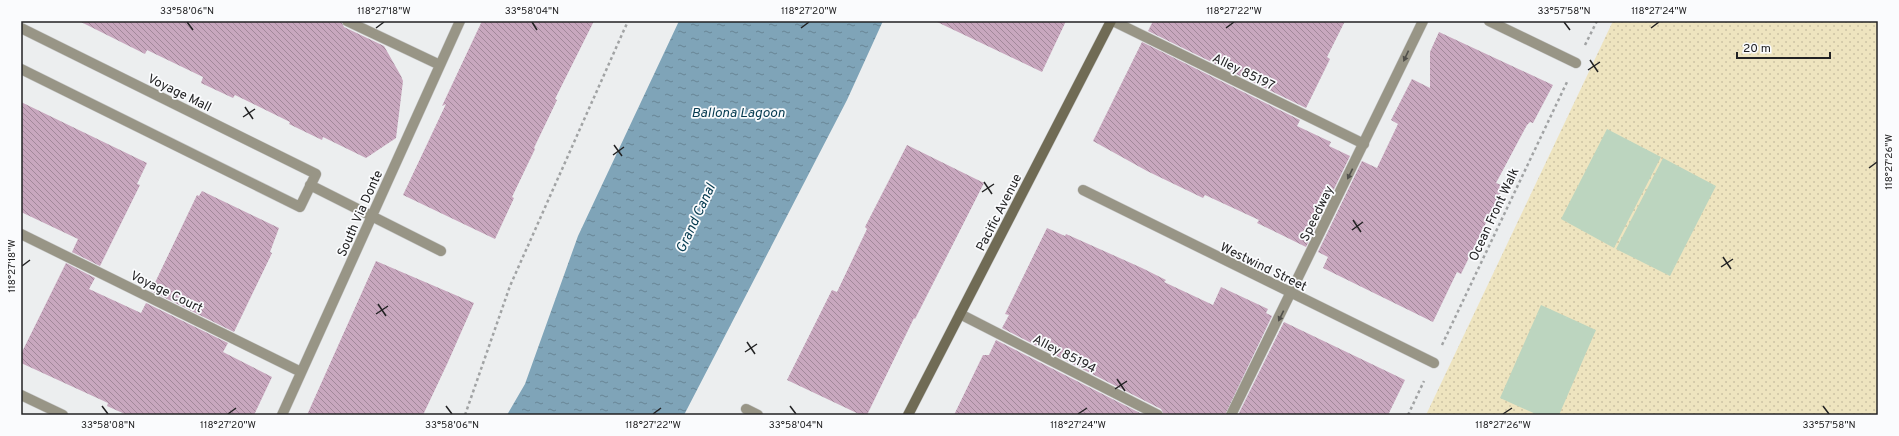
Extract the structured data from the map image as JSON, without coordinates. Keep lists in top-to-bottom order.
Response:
{
  "streets": {
    "street": [
      "Alley 85197",
      "Voyage Mall",
      "Pacific Avenue",
      "South Via Donte",
      "Speedway",
      "Westwind Street",
      "Voyage Court",
      "Alley 85194"
    ],
    "path": ["Ocean Front Walk"]
  },
  "crossings": [
    ["Alley 85197", "Pacific Avenue"],
    ["Alley 85197", "Speedway"],
    ["Pacific Avenue", "Alley 85194"],
    ["South Via Donte", "Voyage Court"],
    ["Speedway", "Westwind Street"],
    ["Ocean Front Walk", "Westwind Street"]
  ],
  "one_way": ["Speedway"],
  "water": ["Ballona Lagoon", "Grand Canal"],
  "scale_bar": "20 m",
  "coordinates": [
    "33°58'06\"N",
    "118°27'18\"W",
    "33°58'04\"N",
    "118°27'20\"W",
    "118°27'22\"W",
    "33°57'58\"N",
    "118°27'24\"W",
    "118°27'26\"W",
    "33°58'08\"N"
  ]
}
